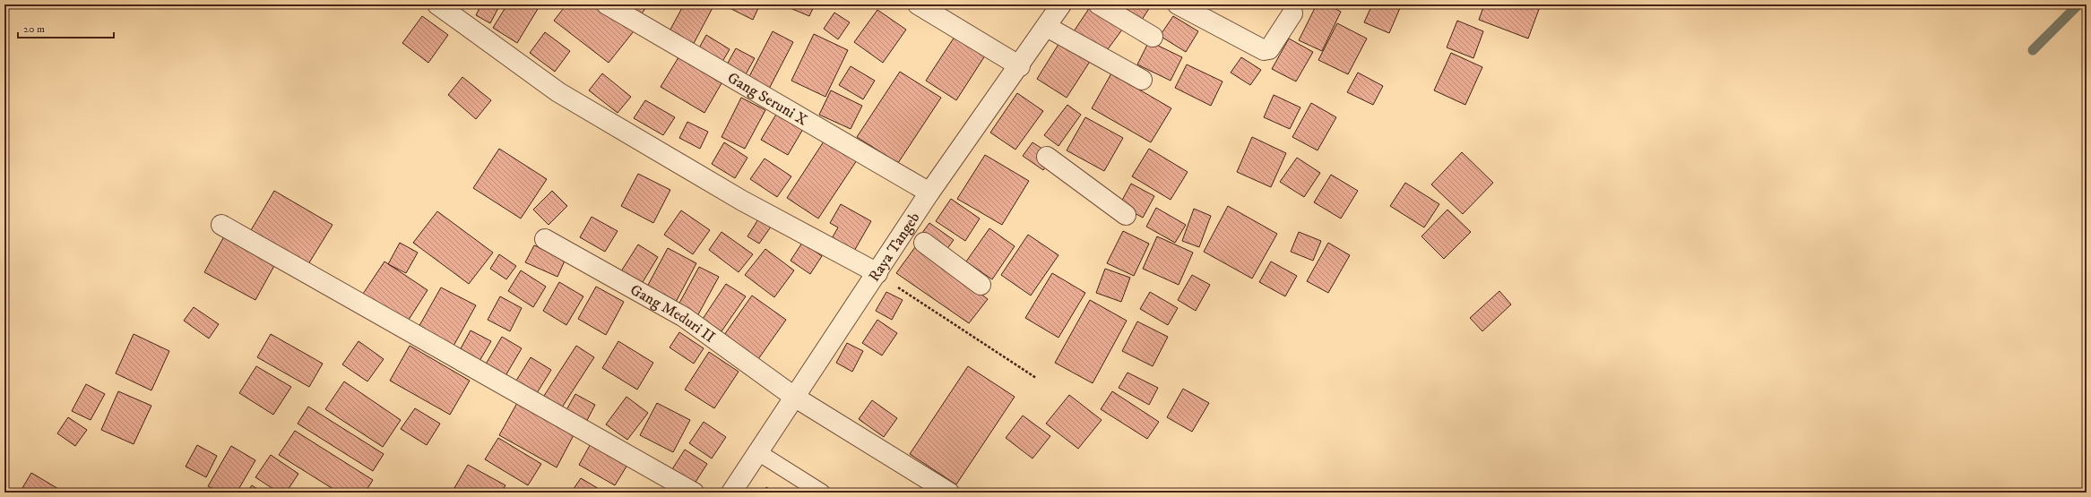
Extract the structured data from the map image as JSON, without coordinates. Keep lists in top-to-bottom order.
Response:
{
  "streets": {
    "street": ["Gang Seruni X", "Raya Tangeb", "Gang Meduri II"]
  },
  "crossings": [
    ["Gang Seruni X", "Raya Tangeb"],
    ["Raya Tangeb", "Gang Meduri II"]
  ],
  "scale_bar": "20 m"
}
